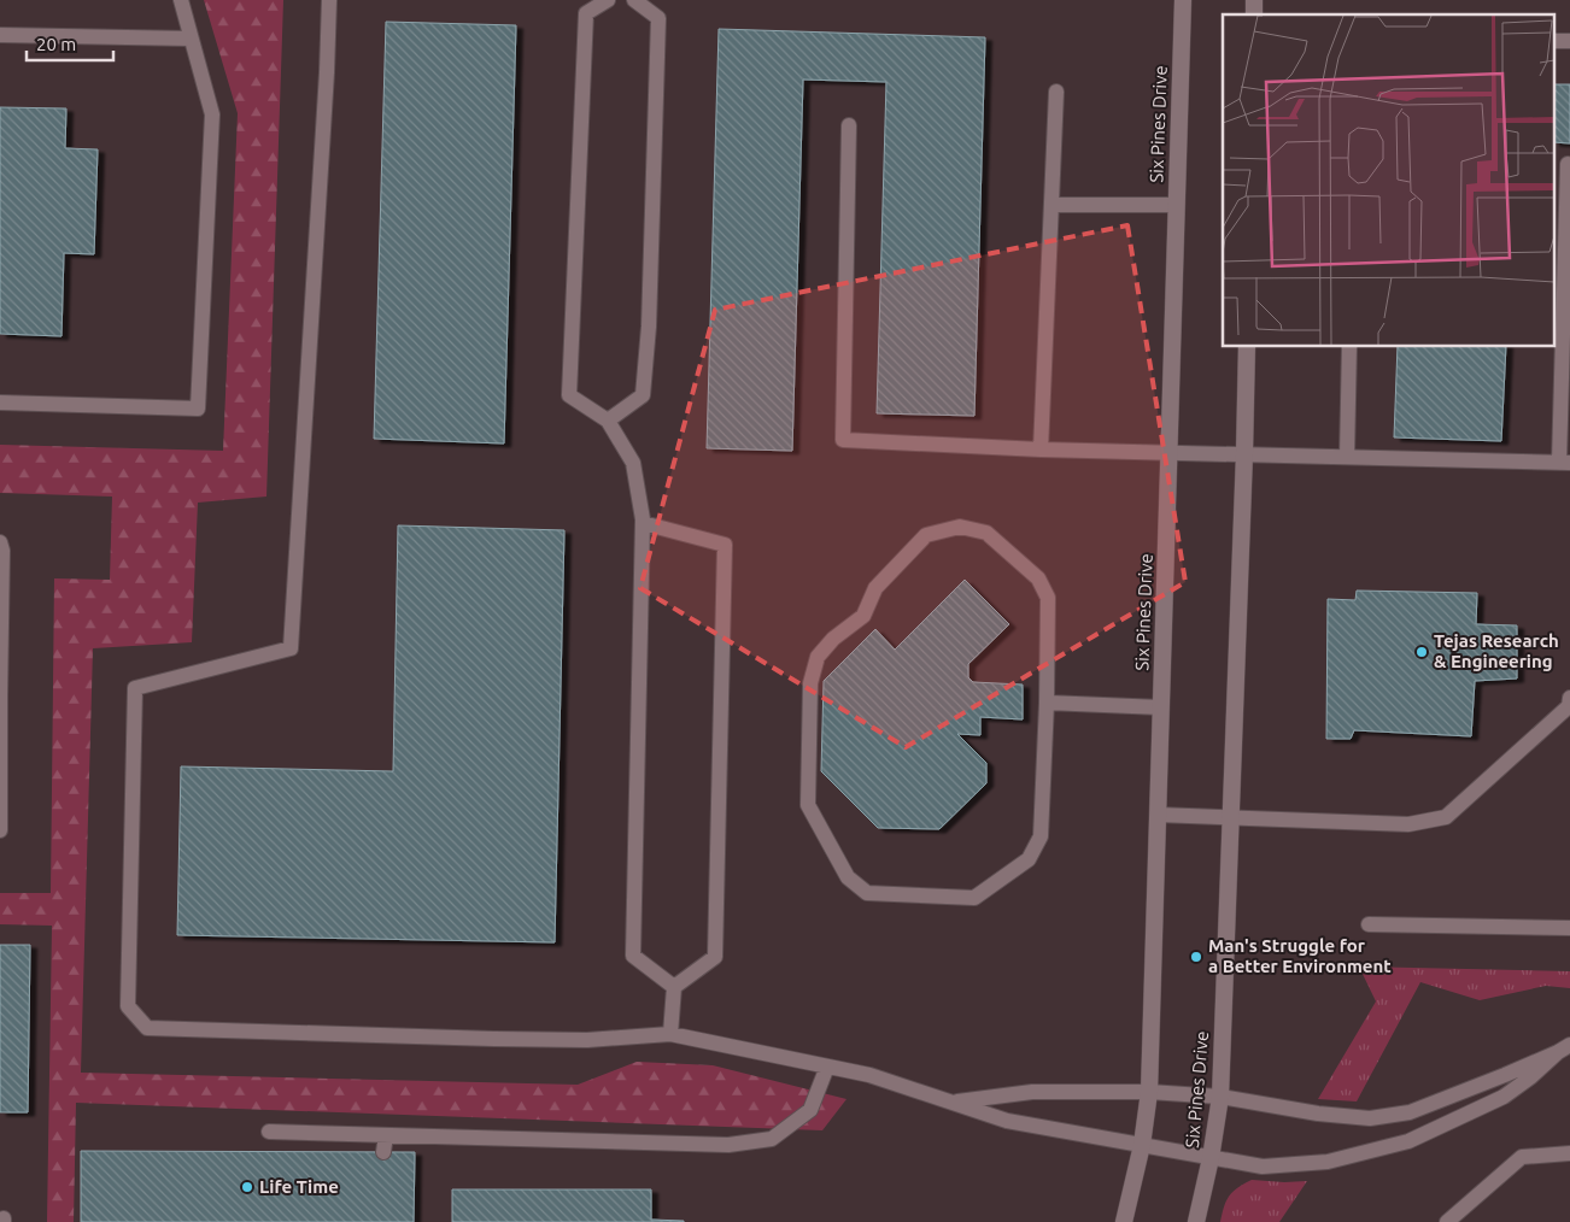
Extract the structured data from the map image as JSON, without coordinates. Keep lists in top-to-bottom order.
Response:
{
  "streets": {
    "street": ["Six Pines Drive"]
  },
  "places": ["Tejas Research & Engineering", "Man's Struggle for a Better Environment", "Life Time"],
  "scale_bar": "20 m"
}
